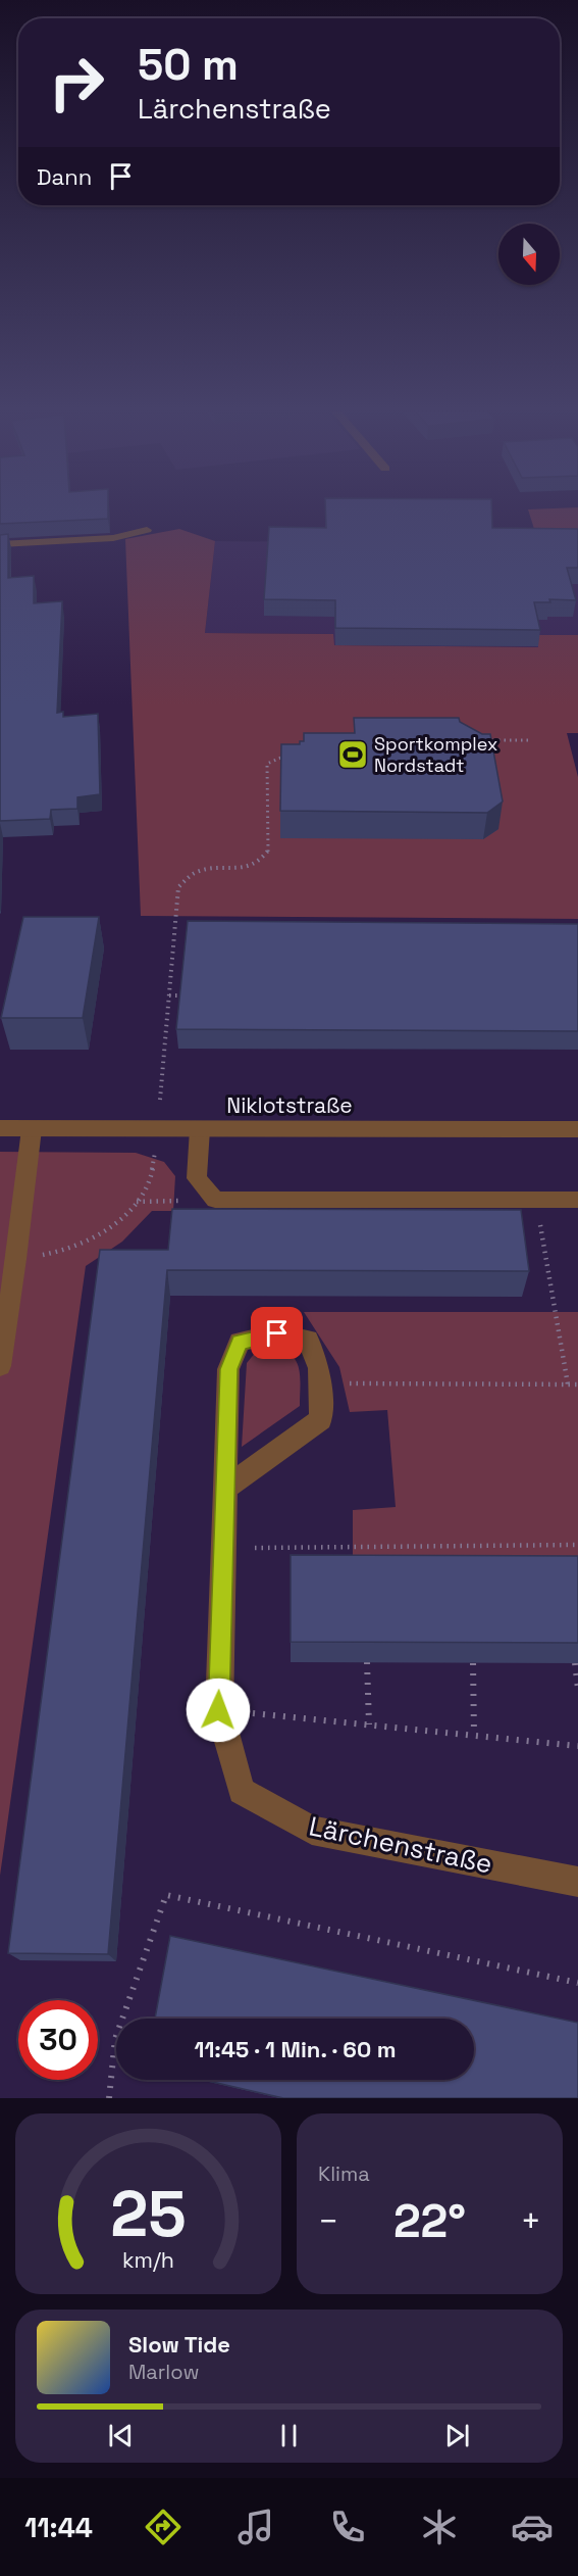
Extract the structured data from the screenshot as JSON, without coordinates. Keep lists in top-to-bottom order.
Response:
{
  "streets": {
    "street": ["Niklotstraße", "Lärchenstraße"]
  },
  "places": {
    "sports": ["Sportkomplex Nordstadt"]
  },
  "north": "bottom",
  "page": {
    "turn": ["50 m", "Lärchenstraße"],
    "then": "Dann",
    "limit": "30",
    "trip": "11:45 · 1 Min. · 60 m",
    "tile": "Klima",
    "heat": ["−", "22°", "+"],
    "song": ["Slow Tide", "Marlow"],
    "tabs": "11:44",
    "gauge": ["25", "km/h"]
  }
}
